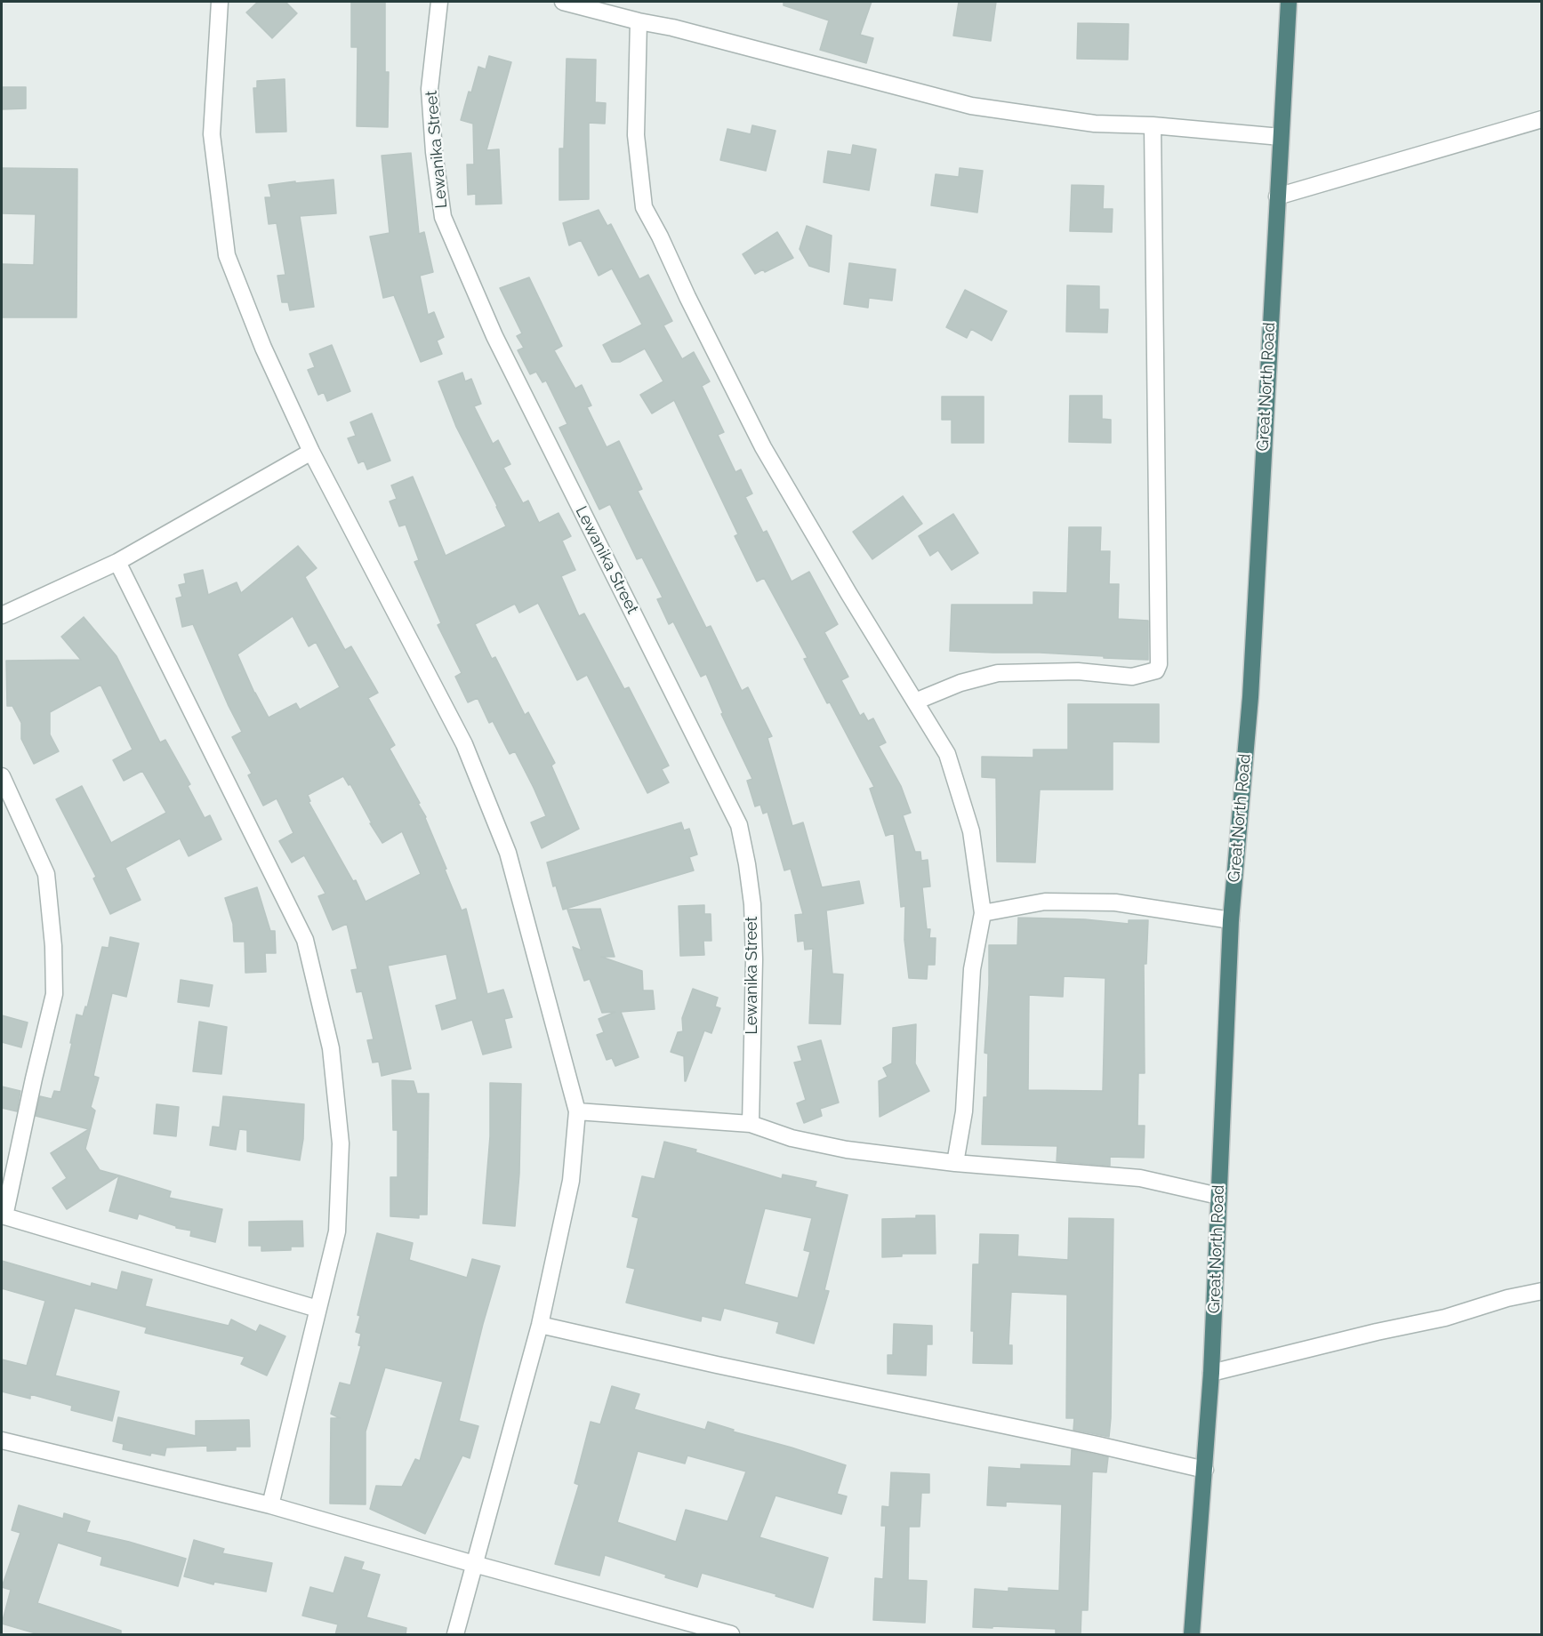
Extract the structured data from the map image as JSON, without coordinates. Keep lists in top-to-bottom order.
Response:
{
  "streets": {
    "highway": ["Great North Road"],
    "street": ["Lewanika Street"]
  }
}
